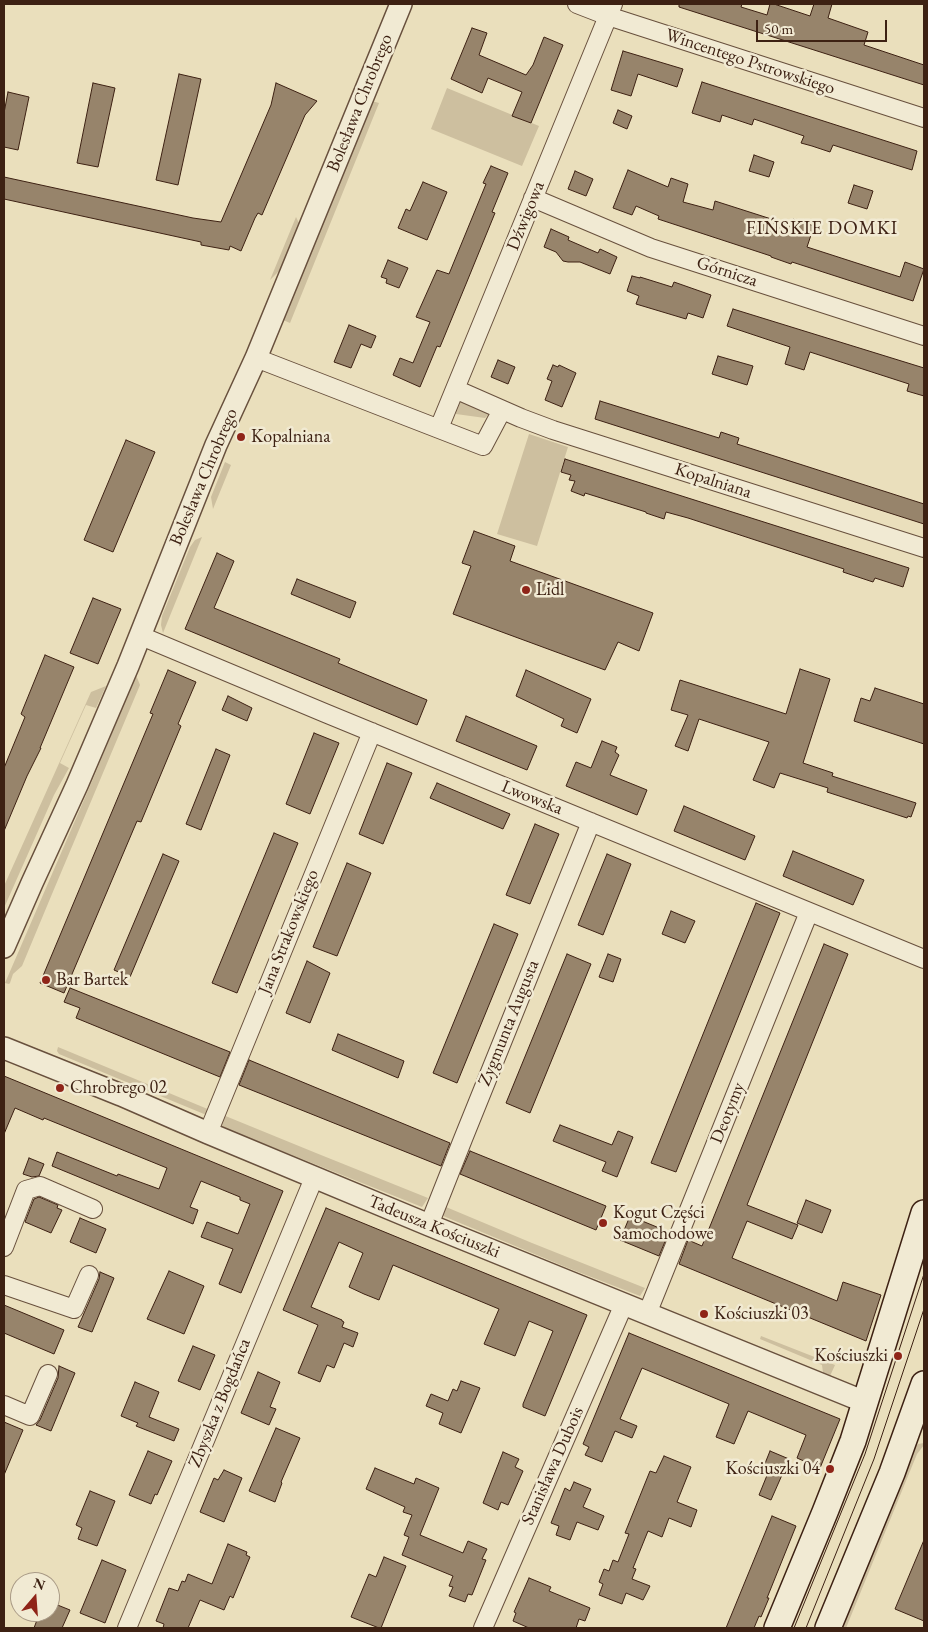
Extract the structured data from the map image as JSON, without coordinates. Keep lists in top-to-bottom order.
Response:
{
  "streets": {
    "street": [
      "Wincentego Pstrowskiego",
      "Bolesława Chrobrego",
      "Dźwigowa",
      "Górnicza",
      "Kopalniana",
      "Lwowska",
      "Jana Strakowskiego",
      "Zygmunta Augusta",
      "Deotymy",
      "Tadeusza Kościuszki",
      "Zbyszka z Bogdańca",
      "Stanisława Dubois"
    ]
  },
  "crossings": [
    ["Wincentego Pstrowskiego", "Dźwigowa"],
    ["Bolesława Chrobrego", "Lwowska"],
    ["Dźwigowa", "Górnicza"],
    ["Dźwigowa", "Kopalniana"],
    ["Lwowska", "Jana Strakowskiego"],
    ["Lwowska", "Zygmunta Augusta"],
    ["Lwowska", "Deotymy"],
    ["Jana Strakowskiego", "Tadeusza Kościuszki"],
    ["Zygmunta Augusta", "Tadeusza Kościuszki"],
    ["Deotymy", "Tadeusza Kościuszki"],
    ["Tadeusza Kościuszki", "Zbyszka z Bogdańca"],
    ["Tadeusza Kościuszki", "Stanisława Dubois"]
  ],
  "districts": ["FIŃSKIE DOMKI"],
  "places": [
    "Kopalniana",
    "Lidl",
    "Bar Bartek",
    "Chrobrego 02",
    "Kogut Części Samochodowe",
    "Kościuszki 03",
    "Kościuszki",
    "Kościuszki 04"
  ],
  "scale_bar": "50 m",
  "north": "top"
}
